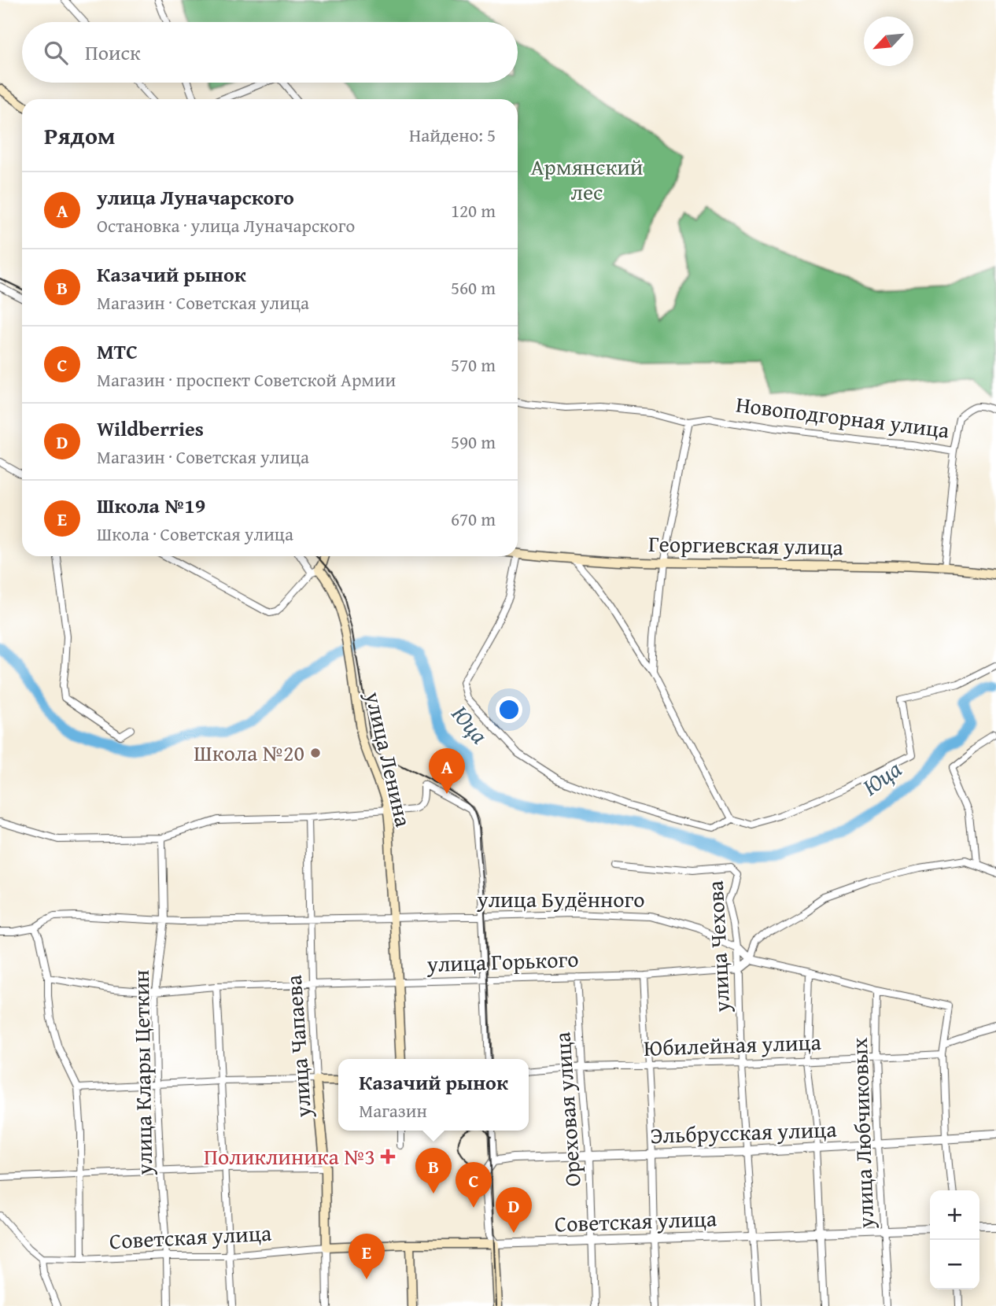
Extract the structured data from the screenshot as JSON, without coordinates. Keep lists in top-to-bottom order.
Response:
{
  "streets": {
    "main road": [
      "Георгиевская улица",
      "улица Ленина",
      "улица Чапаева",
      "Советская улица"
    ],
    "street": [
      "Новоподгорная улица",
      "улица Будённого",
      "улица Чехова",
      "улица Горького",
      "Юбилейная улица",
      "улица Клары Цеткин",
      "Ореховая улица",
      "Эльбрусская улица",
      "улица Любчиковых"
    ]
  },
  "crossings": [
    ["улица Ленина", "улица Будённого"],
    ["улица Ленина", "улица Горького"],
    ["улица Будённого", "улица Чехова"],
    ["улица Будённого", "улица Чапаева"],
    ["улица Будённого", "улица Клары Цеткин"],
    ["улица Чехова", "улица Горького"],
    ["улица Чехова", "Юбилейная улица"],
    ["улица Чехова", "Эльбрусская улица"],
    ["улица Чехова", "Советская улица"],
    ["улица Горького", "улица Чапаева"],
    ["улица Горького", "улица Клары Цеткин"],
    ["улица Горького", "Ореховая улица"],
    ["Юбилейная улица", "Ореховая улица"],
    ["Юбилейная улица", "улица Любчиковых"],
    ["улица Чапаева", "Советская улица"],
    ["улица Клары Цеткин", "Советская улица"],
    ["Ореховая улица", "Эльбрусская улица"],
    ["Ореховая улица", "Советская улица"],
    ["Эльбрусская улица", "улица Любчиковых"],
    ["улица Любчиковых", "Советская улица"]
  ],
  "water": ["Юца"],
  "parks": ["Армянский лес"],
  "places": {
    "other": ["Школа №20"],
    "health": ["Поликлиника №3"]
  },
  "north": "bottom left",
  "page": {
    "search": "Поиск",
    "heading": ["Рядом", "Найдено: 5"],
    "list": [
      {
        "mark": "A",
        "name": "улица Луначарского",
        "note": "Остановка · улица Луначарского",
        "value": "120 m"
      },
      {
        "mark": "B",
        "name": "Казачий рынок",
        "note": "Магазин · Советская улица",
        "value": "560 m"
      },
      {
        "mark": "C",
        "name": "МТС",
        "note": "Магазин · проспект Советской Армии",
        "value": "570 m"
      },
      {
        "mark": "D",
        "name": "Wildberries",
        "note": "Магазин · Советская улица",
        "value": "590 m"
      },
      {
        "mark": "E",
        "name": "Школа №19",
        "note": "Школа · Советская улица",
        "value": "670 m"
      }
    ],
    "pins": [
      "A",
      "B",
      "C",
      "D",
      "E"
    ],
    "popup": ["Казачий рынок", "Магазин"],
    "map_buttons": ["+", "−"]
  }
}
